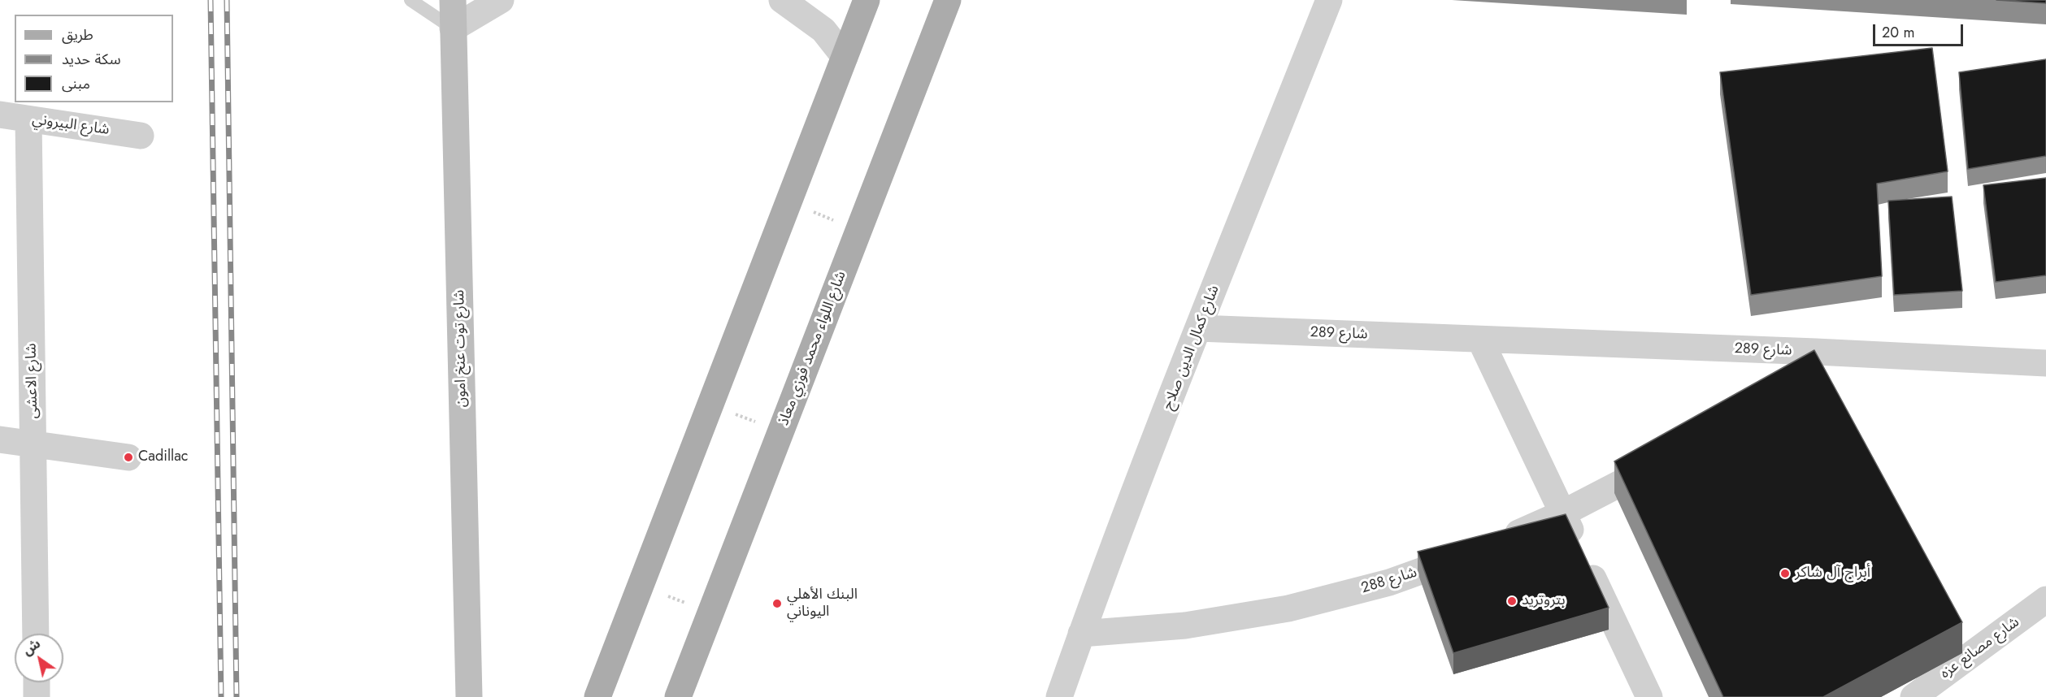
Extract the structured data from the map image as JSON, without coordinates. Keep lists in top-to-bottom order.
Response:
{
  "streets": {
    "main road": ["شارع اللواء محمد فوزي معاذ"],
    "street": [
      "شارع البيروني",
      "شارع 289",
      "شارع كمال الدين صلاح",
      "شارع توت عنخ امون",
      "شارع الاعشى",
      "شارع 288",
      "شارع مصانع عزه"
    ]
  },
  "crossings": [
    ["شارع البيروني", "شارع الاعشى"],
    ["شارع 289", "شارع كمال الدين صلاح"],
    ["شارع كمال الدين صلاح", "شارع 288"]
  ],
  "places": [
    "Cadillac",
    "أبراج آل شاكر",
    "بتروتريد",
    "البنك الأهلي اليوناني"
  ],
  "legend": ["طريق", "سكة حديد", "مبنى"],
  "scale_bar": "20 m",
  "north": "top left"
}
